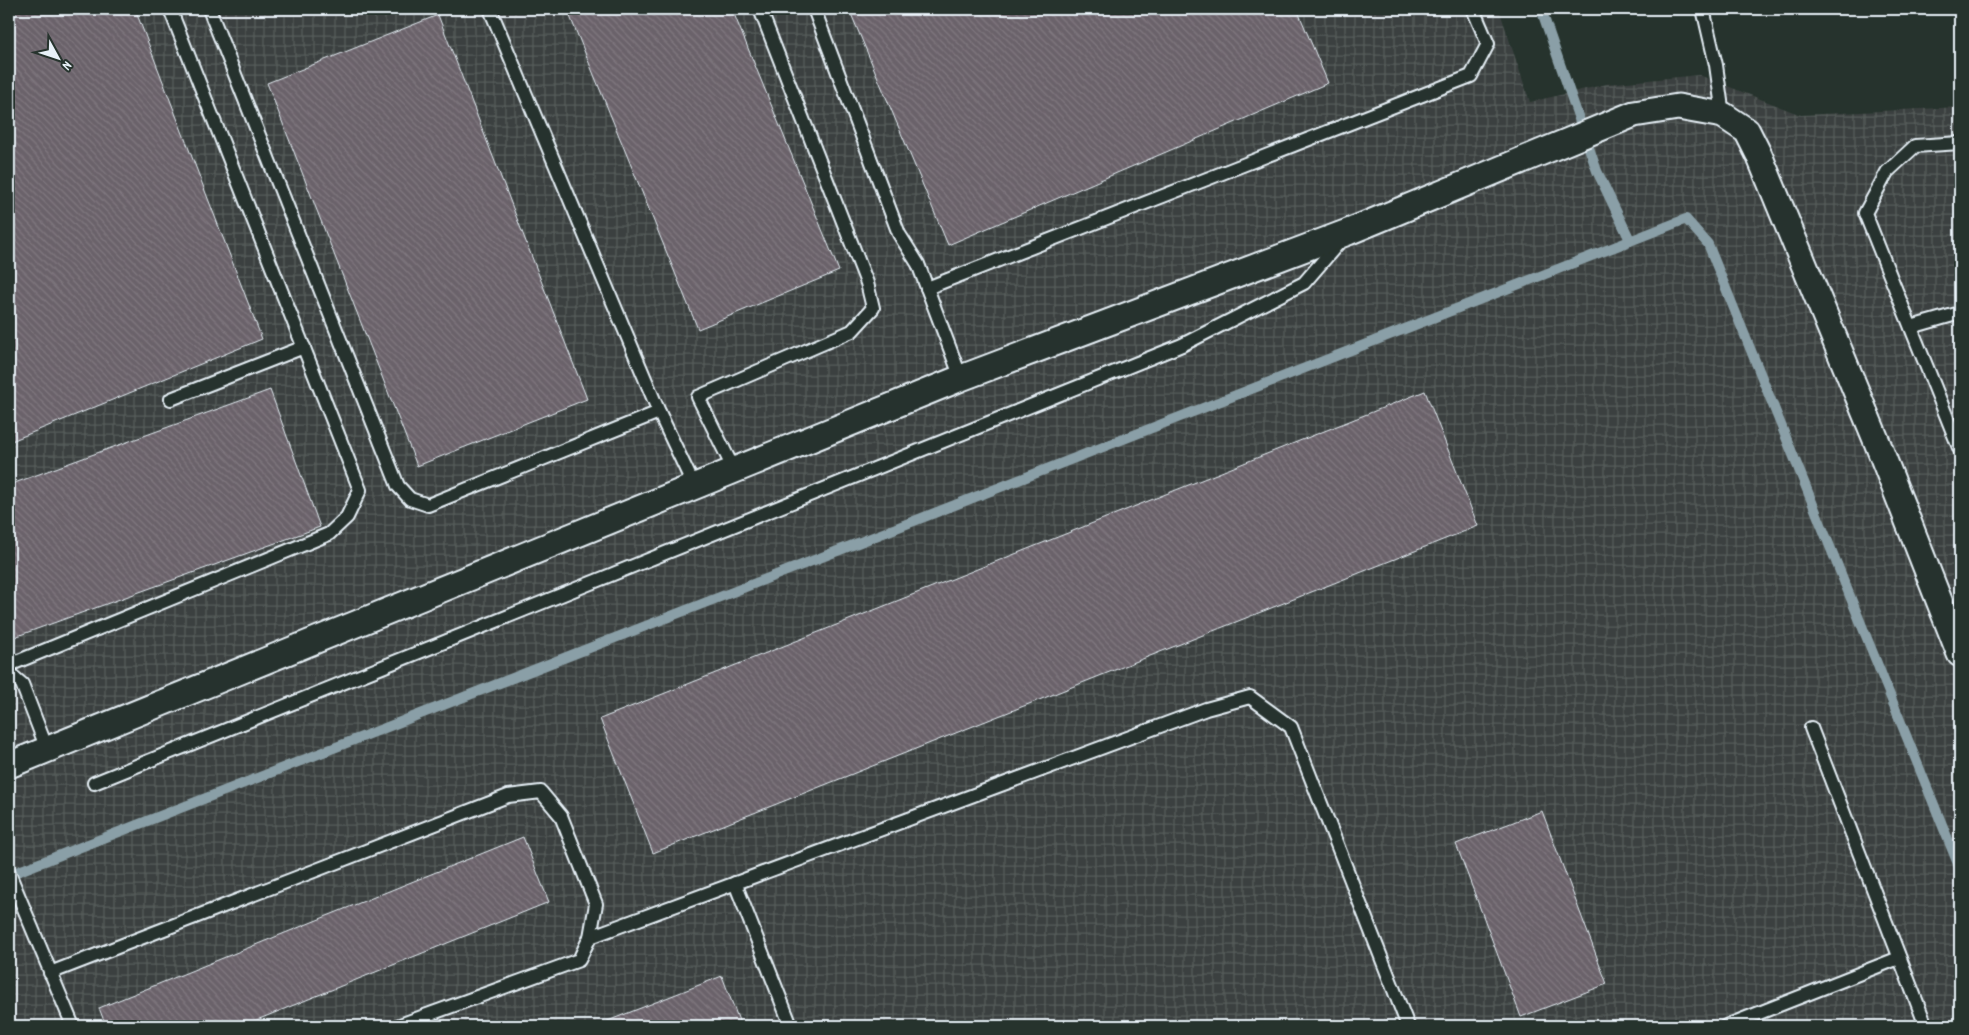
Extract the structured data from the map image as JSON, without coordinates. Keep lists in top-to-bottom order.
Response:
{
  "north": "bottom right"
}
